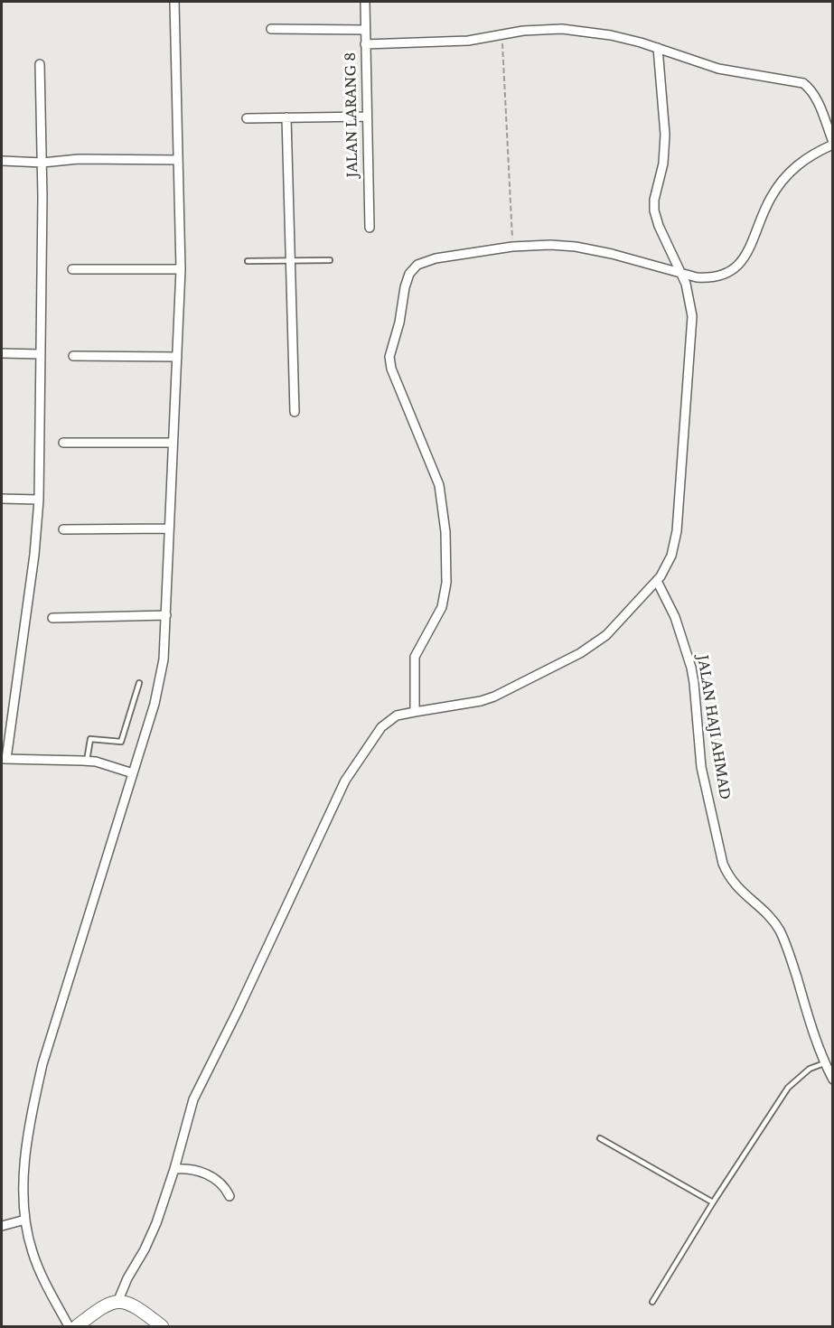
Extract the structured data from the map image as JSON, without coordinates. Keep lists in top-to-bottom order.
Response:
{
  "streets": {
    "street": ["JALAN LARANG 8", "JALAN HAJI AHMAD"]
  }
}
